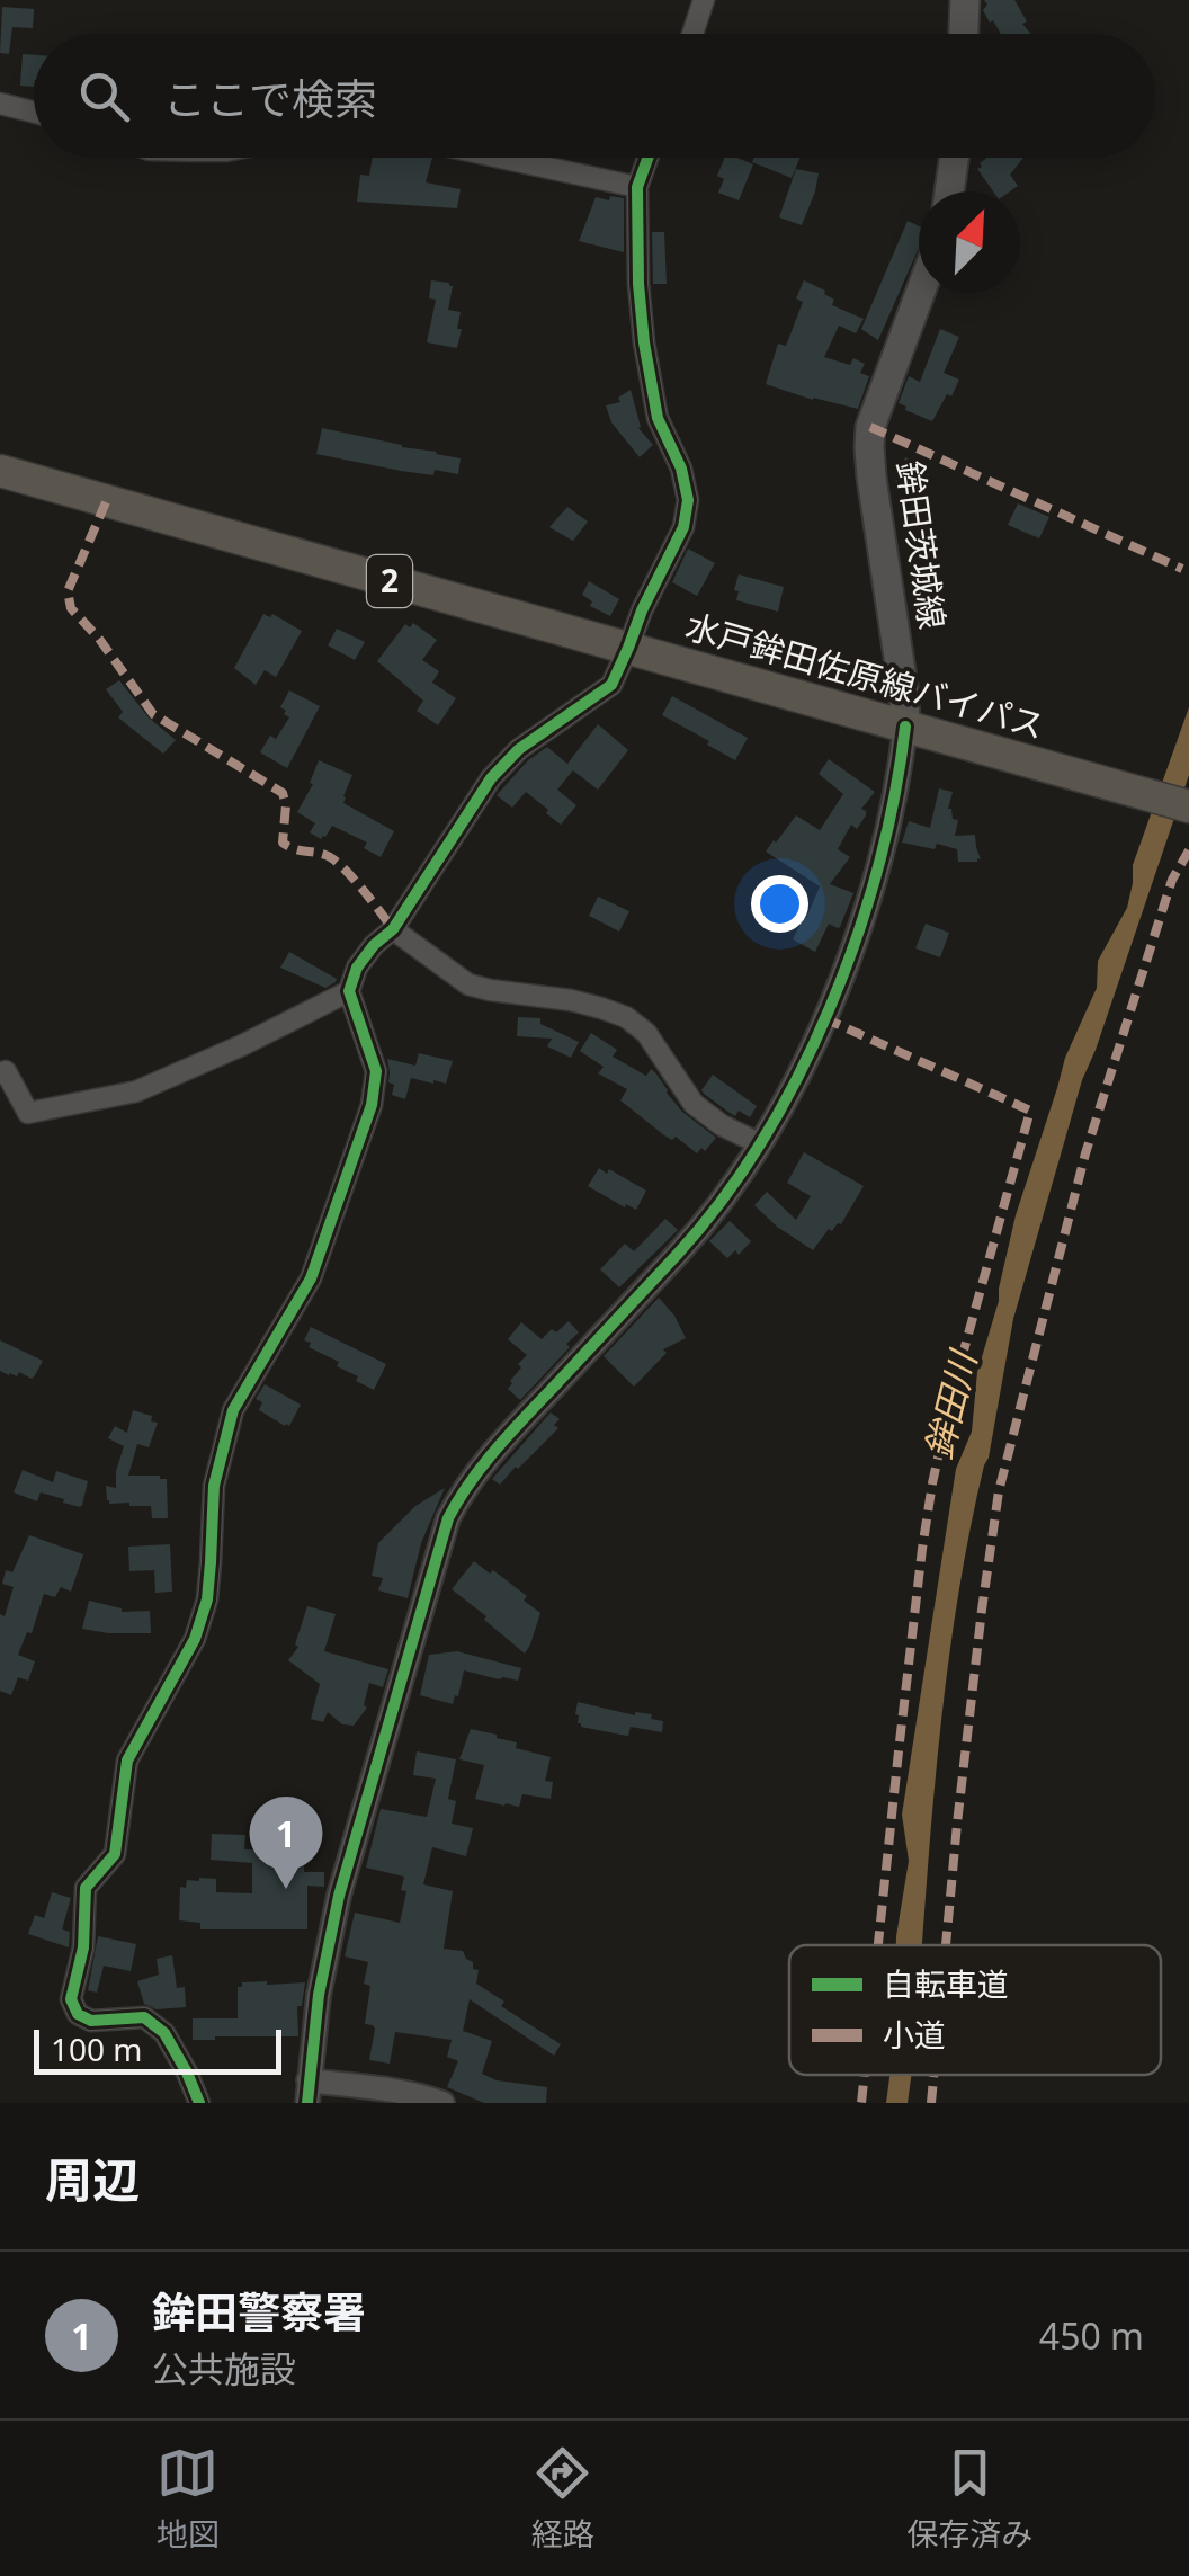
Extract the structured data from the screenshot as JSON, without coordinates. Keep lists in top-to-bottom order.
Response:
{
  "streets": {
    "main road": ["鉾田茨城線", "2", "水戸鉾田佐原線バイパス"]
  },
  "crossings": [
    ["鉾田茨城線", "水戸鉾田佐原線バイパス"]
  ],
  "water": ["鉾田川"],
  "legend": ["自転車道", "小道"],
  "scale_bar": "100 m",
  "north": "top right",
  "page": {
    "search": "ここで検索",
    "pins": "1",
    "scale": "100 m",
    "heading": "周辺",
    "list": [
      {
        "mark": "1",
        "name": "鉾田警察署",
        "note": "公共施設",
        "value": "450 m"
      }
    ],
    "nav": ["地図", "経路", "保存済み"]
  }
}
